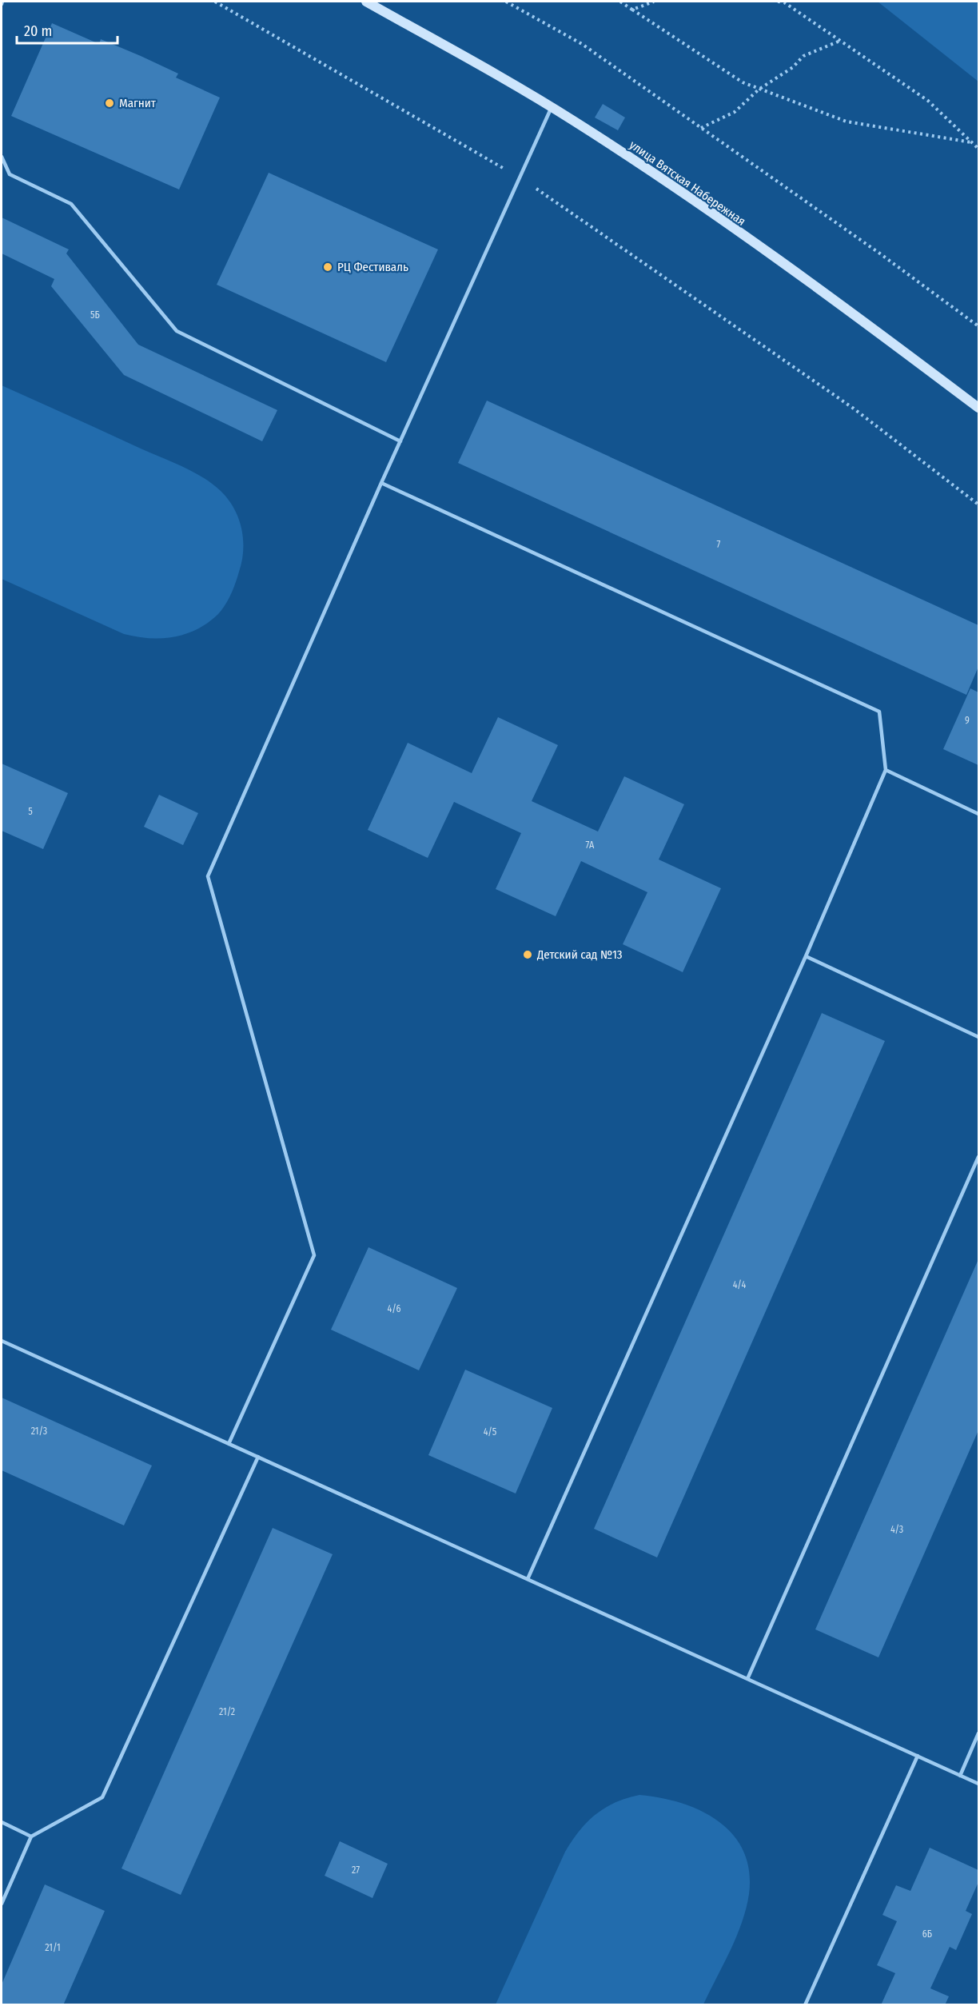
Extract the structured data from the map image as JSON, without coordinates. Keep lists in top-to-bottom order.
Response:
{
  "streets": {
    "street": ["улица Вятская Набережная"]
  },
  "places": ["Магнит", "РЦ Фестиваль", "Детский сад №13"],
  "house_numbers": [
    "5Б",
    "7",
    "9",
    "5",
    "7А",
    "4/4",
    "4/6",
    "21/3",
    "4/5",
    "4/3",
    "21/2",
    "27",
    "6Б",
    "21/1"
  ],
  "scale_bar": "20 m"
}
